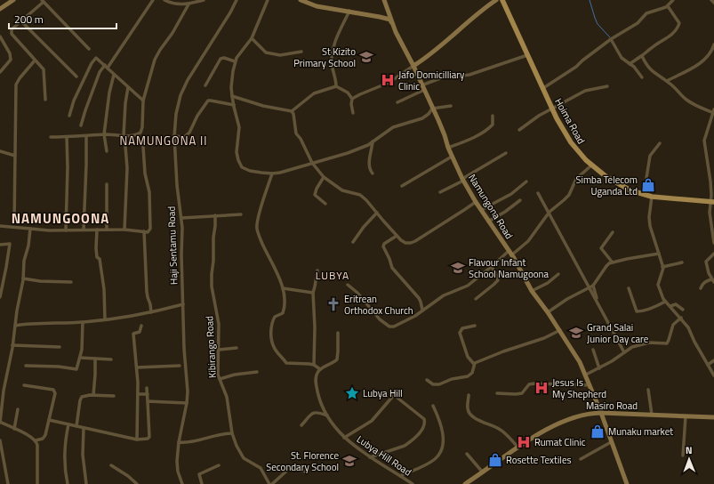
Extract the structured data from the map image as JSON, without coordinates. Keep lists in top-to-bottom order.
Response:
{
  "streets": {
    "main road": ["Hoima Road"],
    "street": [
      "Namungona Road",
      "Haji Sentamu Road",
      "Kibirango Road",
      "Masiro Road",
      "Lubya Hill Road"
    ]
  },
  "crossings": [
    ["Namungona Road", "Masiro Road"]
  ],
  "districts": ["NAMUNGONA II", "NAMUNGOONA", "LUBYA"],
  "places": {
    "school or university": [
      "St Kizito Primary School",
      "Flavour Infant School Namugoona",
      "Grand Salai Junior Day care",
      "St. Florence Secondary School"
    ],
    "hospital": ["Jafo Domicilliary Clinic", "Jesus Is My Shepherd", "Rumat Clinic"],
    "shop": ["Simba Telecom Uganda Ltd", "Munaku market", "Rosette Textiles"],
    "church": ["Eritrean Orthodox Church"],
    "place": ["Lubya Hill"]
  },
  "scale_bar": "200 m",
  "north": "top"
}
